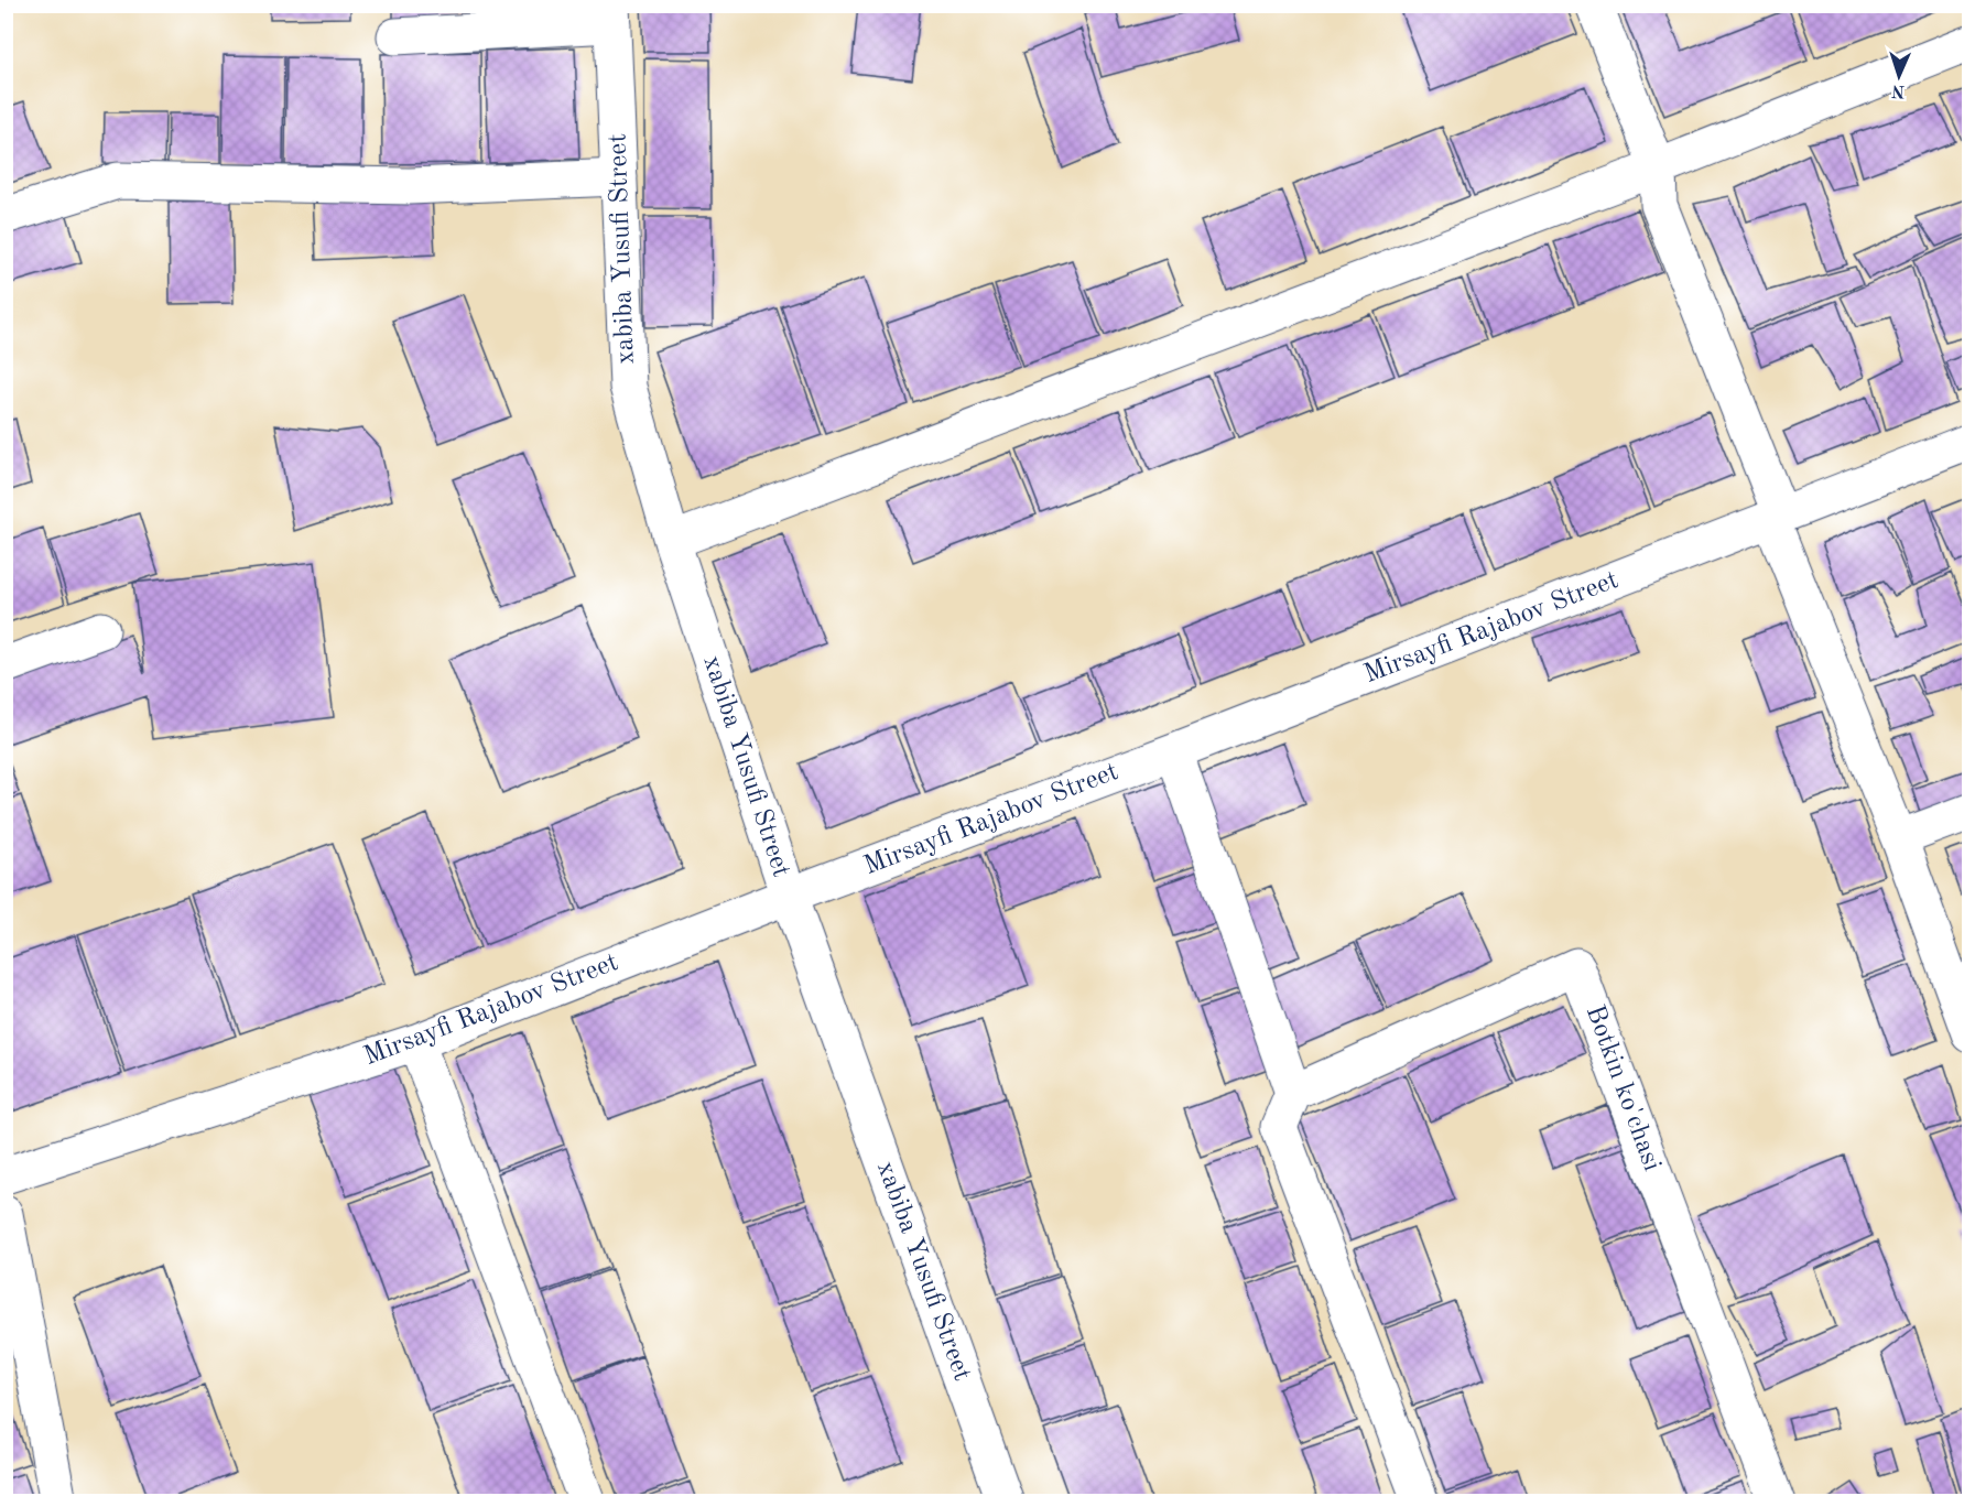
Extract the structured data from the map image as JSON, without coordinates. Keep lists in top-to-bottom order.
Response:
{
  "streets": {
    "street": ["xabiba Yusufi Street", "Mirsayfi Rajabov Street", "Botkin ko'chasi"]
  },
  "crossings": [
    ["xabiba Yusufi Street", "Mirsayfi Rajabov Street"]
  ],
  "north": "bottom"
}
